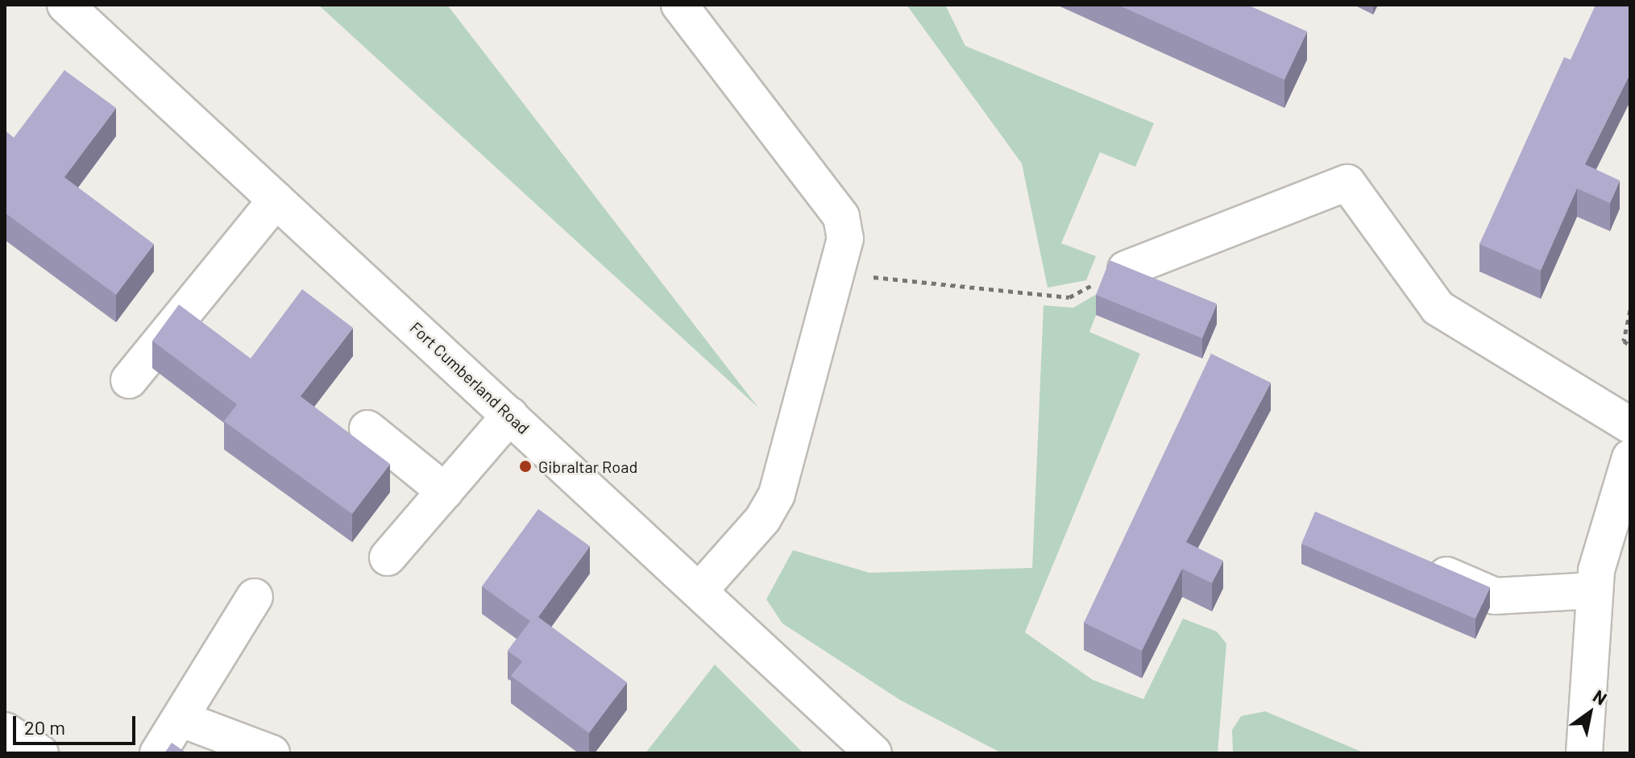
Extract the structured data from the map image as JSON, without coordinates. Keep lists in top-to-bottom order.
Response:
{
  "streets": {
    "street": ["Fort Cumberland Road"]
  },
  "places": ["Gibraltar Road"],
  "scale_bar": "20 m",
  "north": "top right"
}
